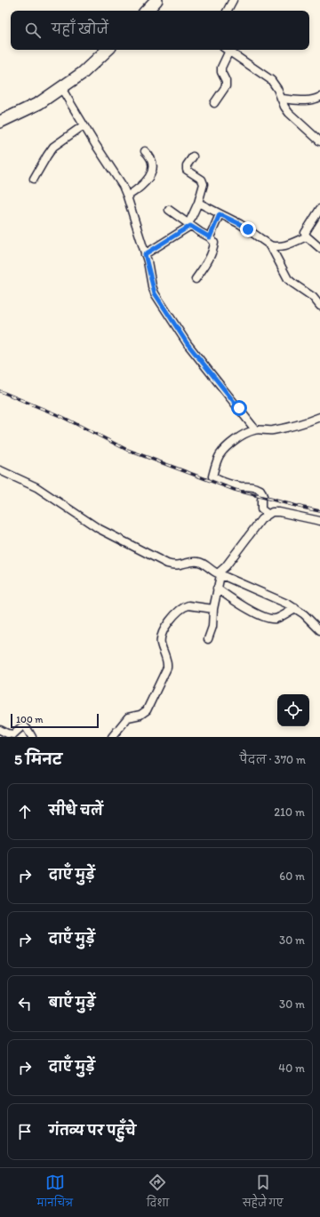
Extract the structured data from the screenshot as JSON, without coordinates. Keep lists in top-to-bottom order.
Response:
{
  "scale_bar": "100 m",
  "page": {
    "search": "यहाँ खोजें",
    "scale": "100 m",
    "heading": ["5 मिनट", "पैदल · 370 m"],
    "list": [
      ["सीधे चलें", "210 m"],
      ["दाएँ मुड़ें", "60 m"],
      ["दाएँ मुड़ें", "30 m"],
      ["बाएँ मुड़ें", "30 m"],
      ["दाएँ मुड़ें", "40 m"],
      "गंतव्य पर पहुँचे"
    ],
    "nav": ["मानचित्र", "दिशा", "सहेजे गए"]
  }
}
